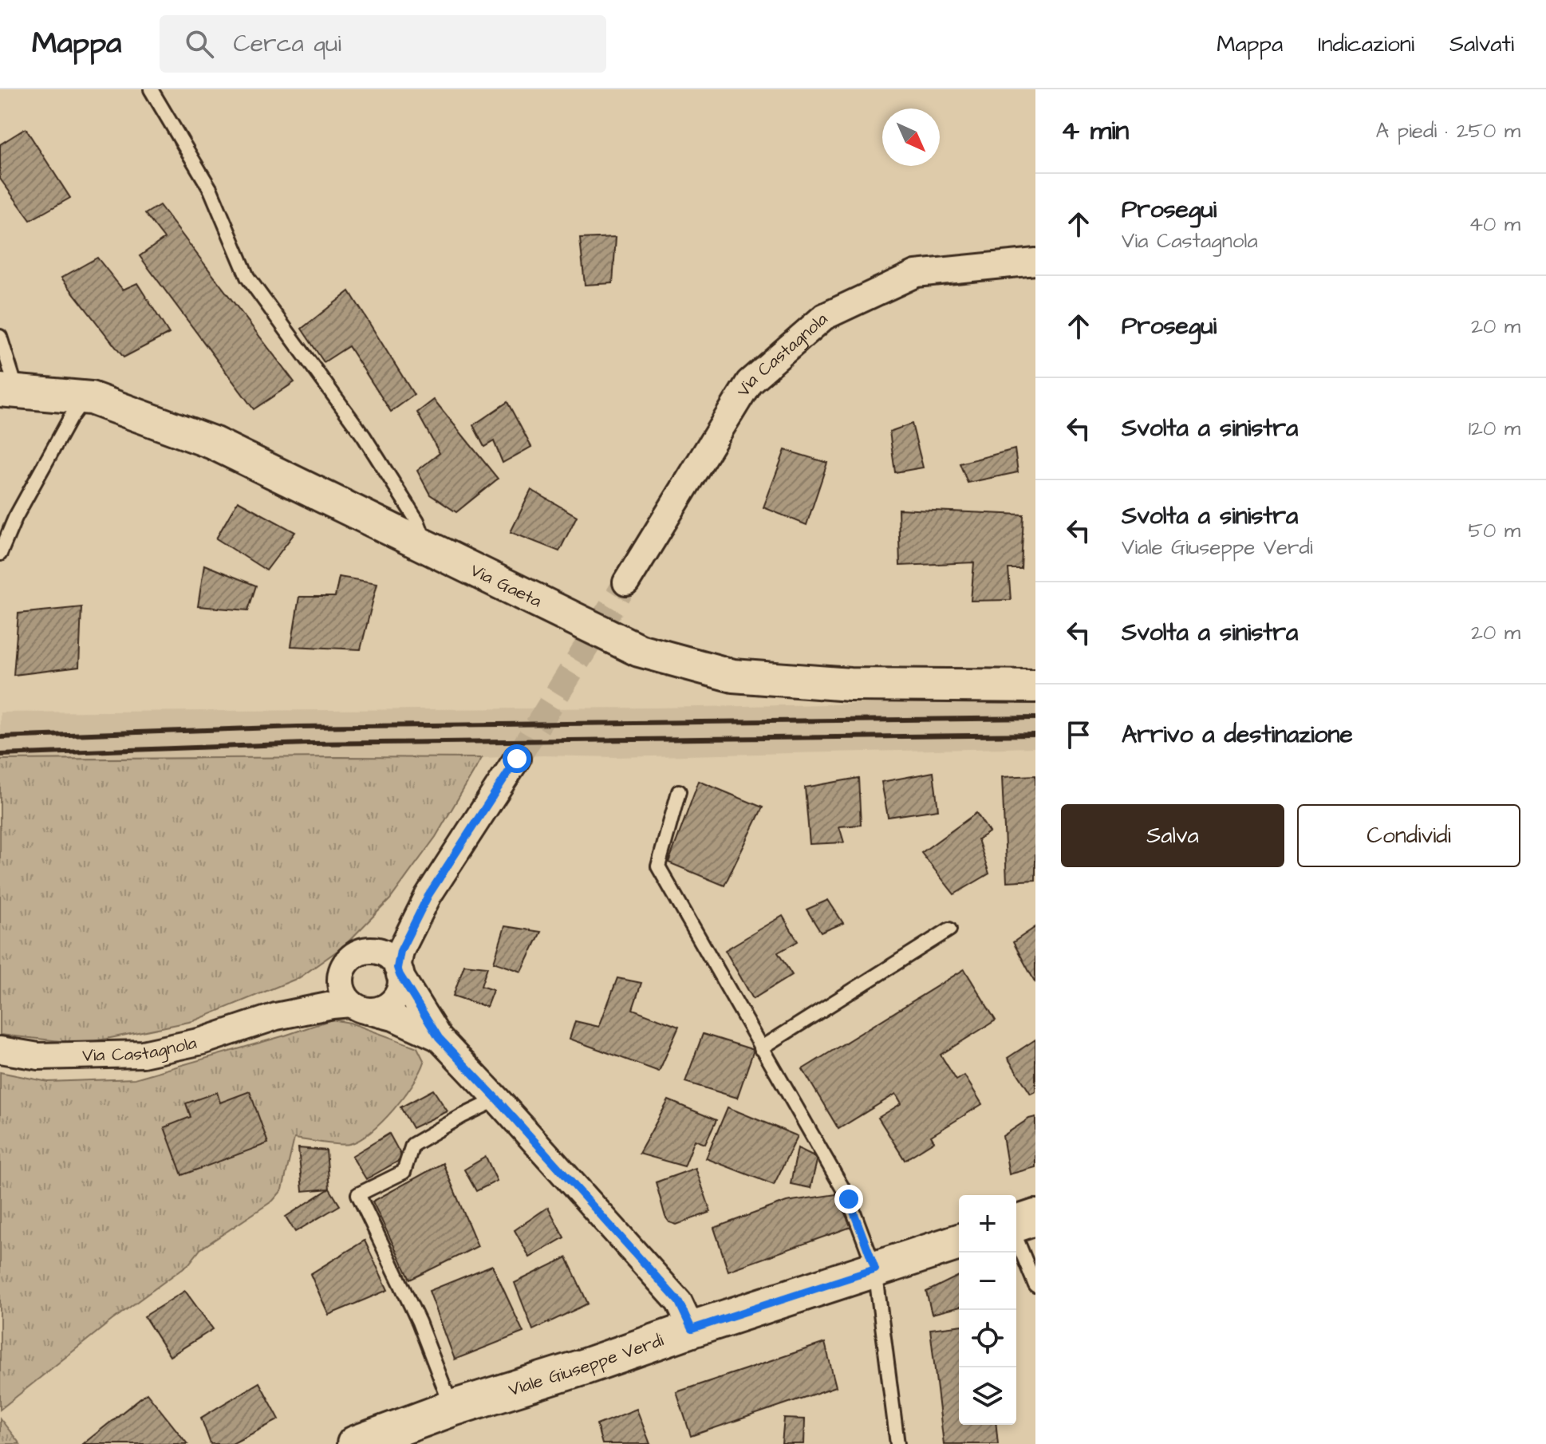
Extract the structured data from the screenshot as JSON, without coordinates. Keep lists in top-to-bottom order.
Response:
{
  "streets": {
    "main road": ["Viale Giuseppe Verdi"],
    "street": ["Via Castagnola", "Via Gaeta"]
  },
  "north": "bottom right",
  "page": {
    "header": "Mappa",
    "search": "Cerca qui",
    "nav": ["Mappa", "Indicazioni", "Salvati"],
    "heading": ["4 min", "A piedi · 250 m"],
    "list": [
      ["Prosegui", "Via Castagnola", "40 m"],
      ["Prosegui", "20 m"],
      ["Svolta a sinistra", "120 m"],
      ["Svolta a sinistra", "Viale Giuseppe Verdi", "50 m"],
      ["Svolta a sinistra", "20 m"],
      "Arrivo a destinazione"
    ],
    "buttons": ["Salva", "Condividi"],
    "map_buttons": ["+", "−"]
  }
}
